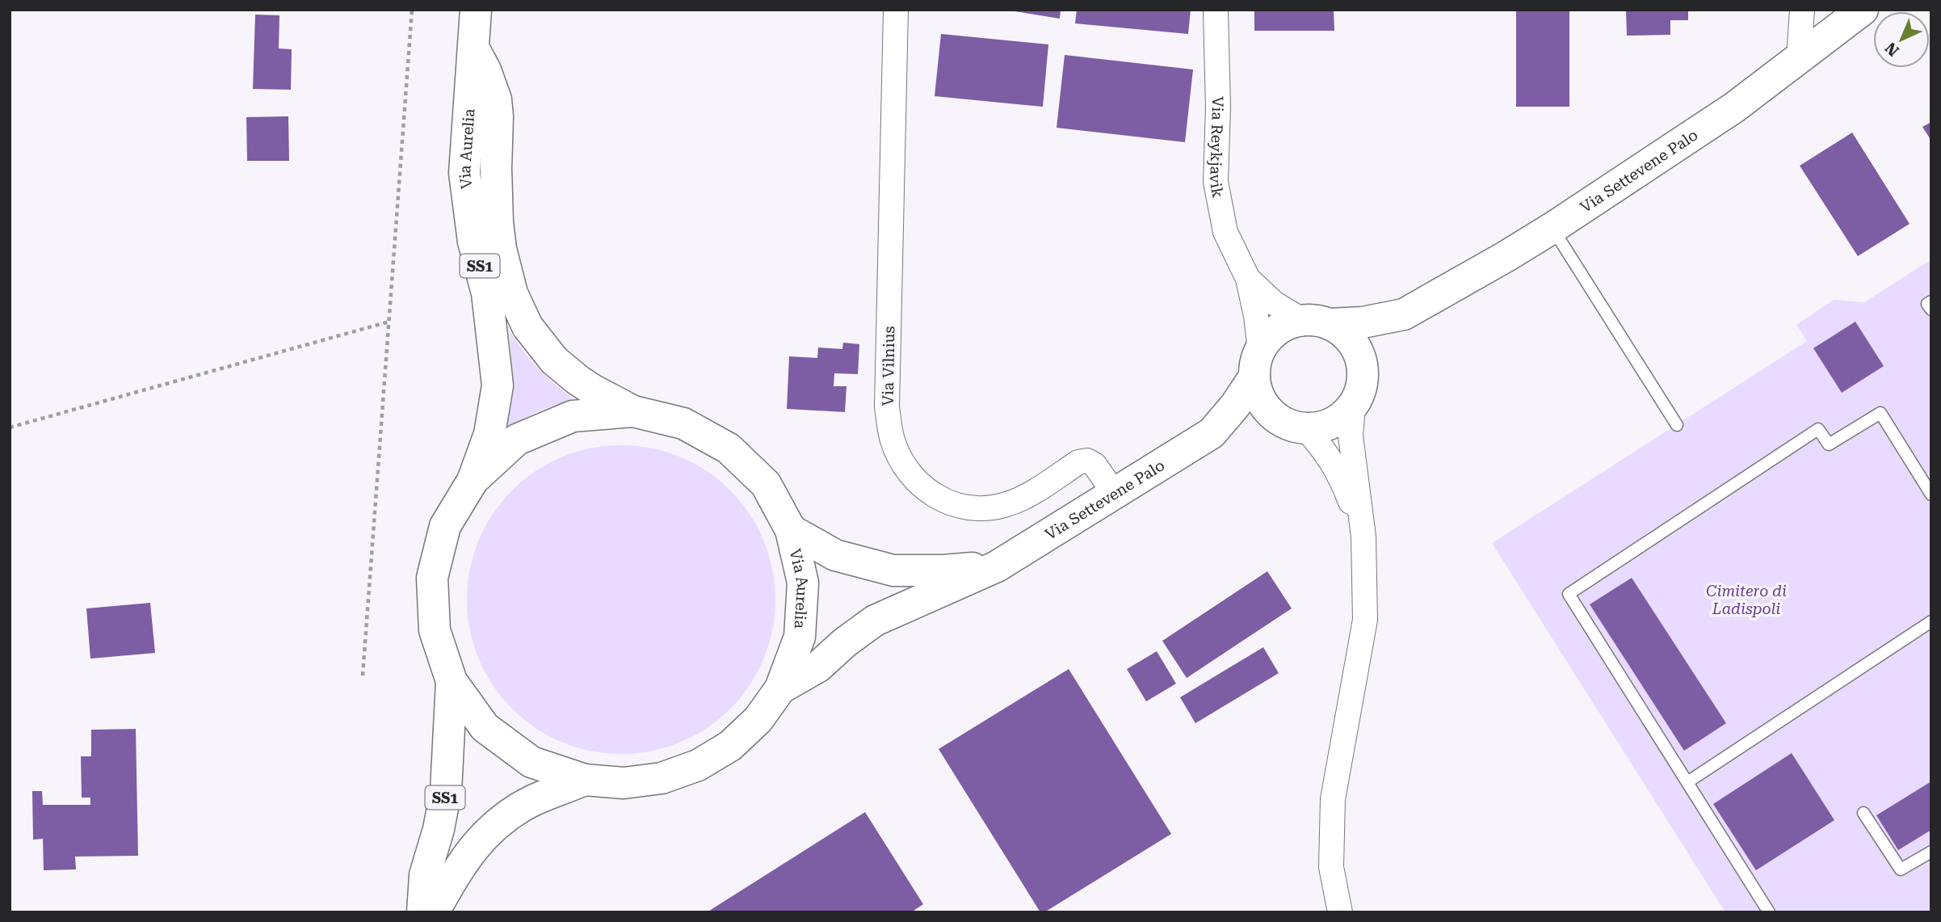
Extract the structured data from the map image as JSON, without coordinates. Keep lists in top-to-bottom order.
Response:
{
  "streets": {
    "main road": ["Via Aurelia", "Via Settevene Palo", "SS1"],
    "street": ["Via Reykjavik", "Via Vilnius"]
  },
  "crossings": [
    ["Via Reykjavik", "Via Settevene Palo"],
    ["Via Aurelia", "Via Settevene Palo"],
    ["Via Settevene Palo", "Via Vilnius"]
  ],
  "parks": ["Cimitero di Ladispoli"],
  "north": "bottom left"
}
